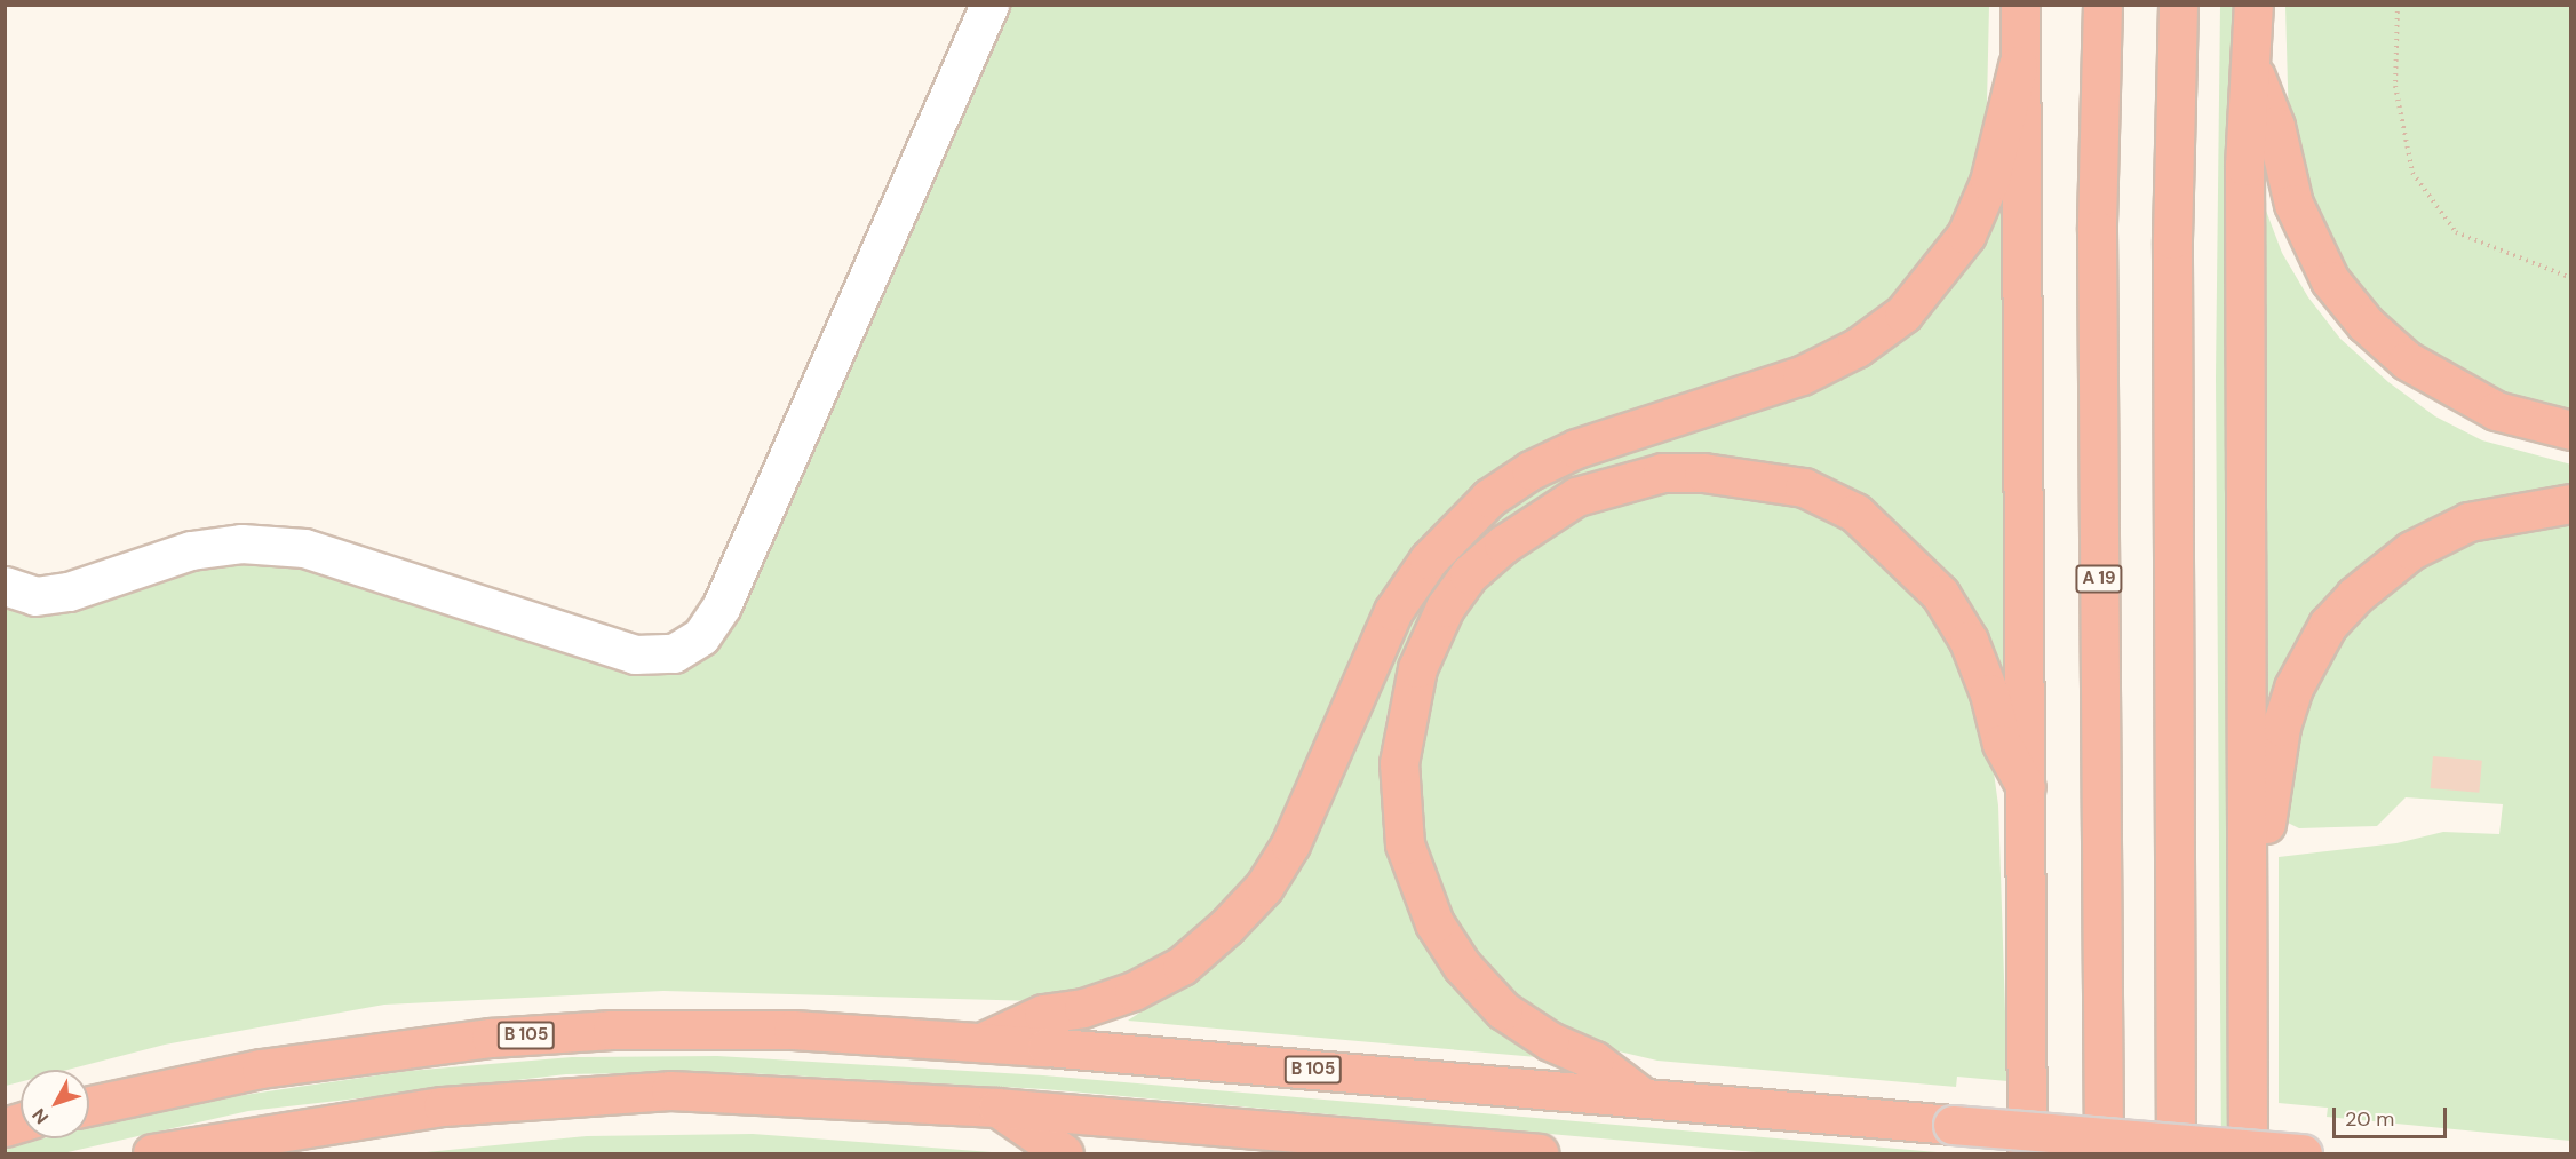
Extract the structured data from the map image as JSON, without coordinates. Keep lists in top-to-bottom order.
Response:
{
  "streets": {
    "highway": ["A 19", "B 105"]
  },
  "scale_bar": "20 m",
  "north": "bottom left"
}
